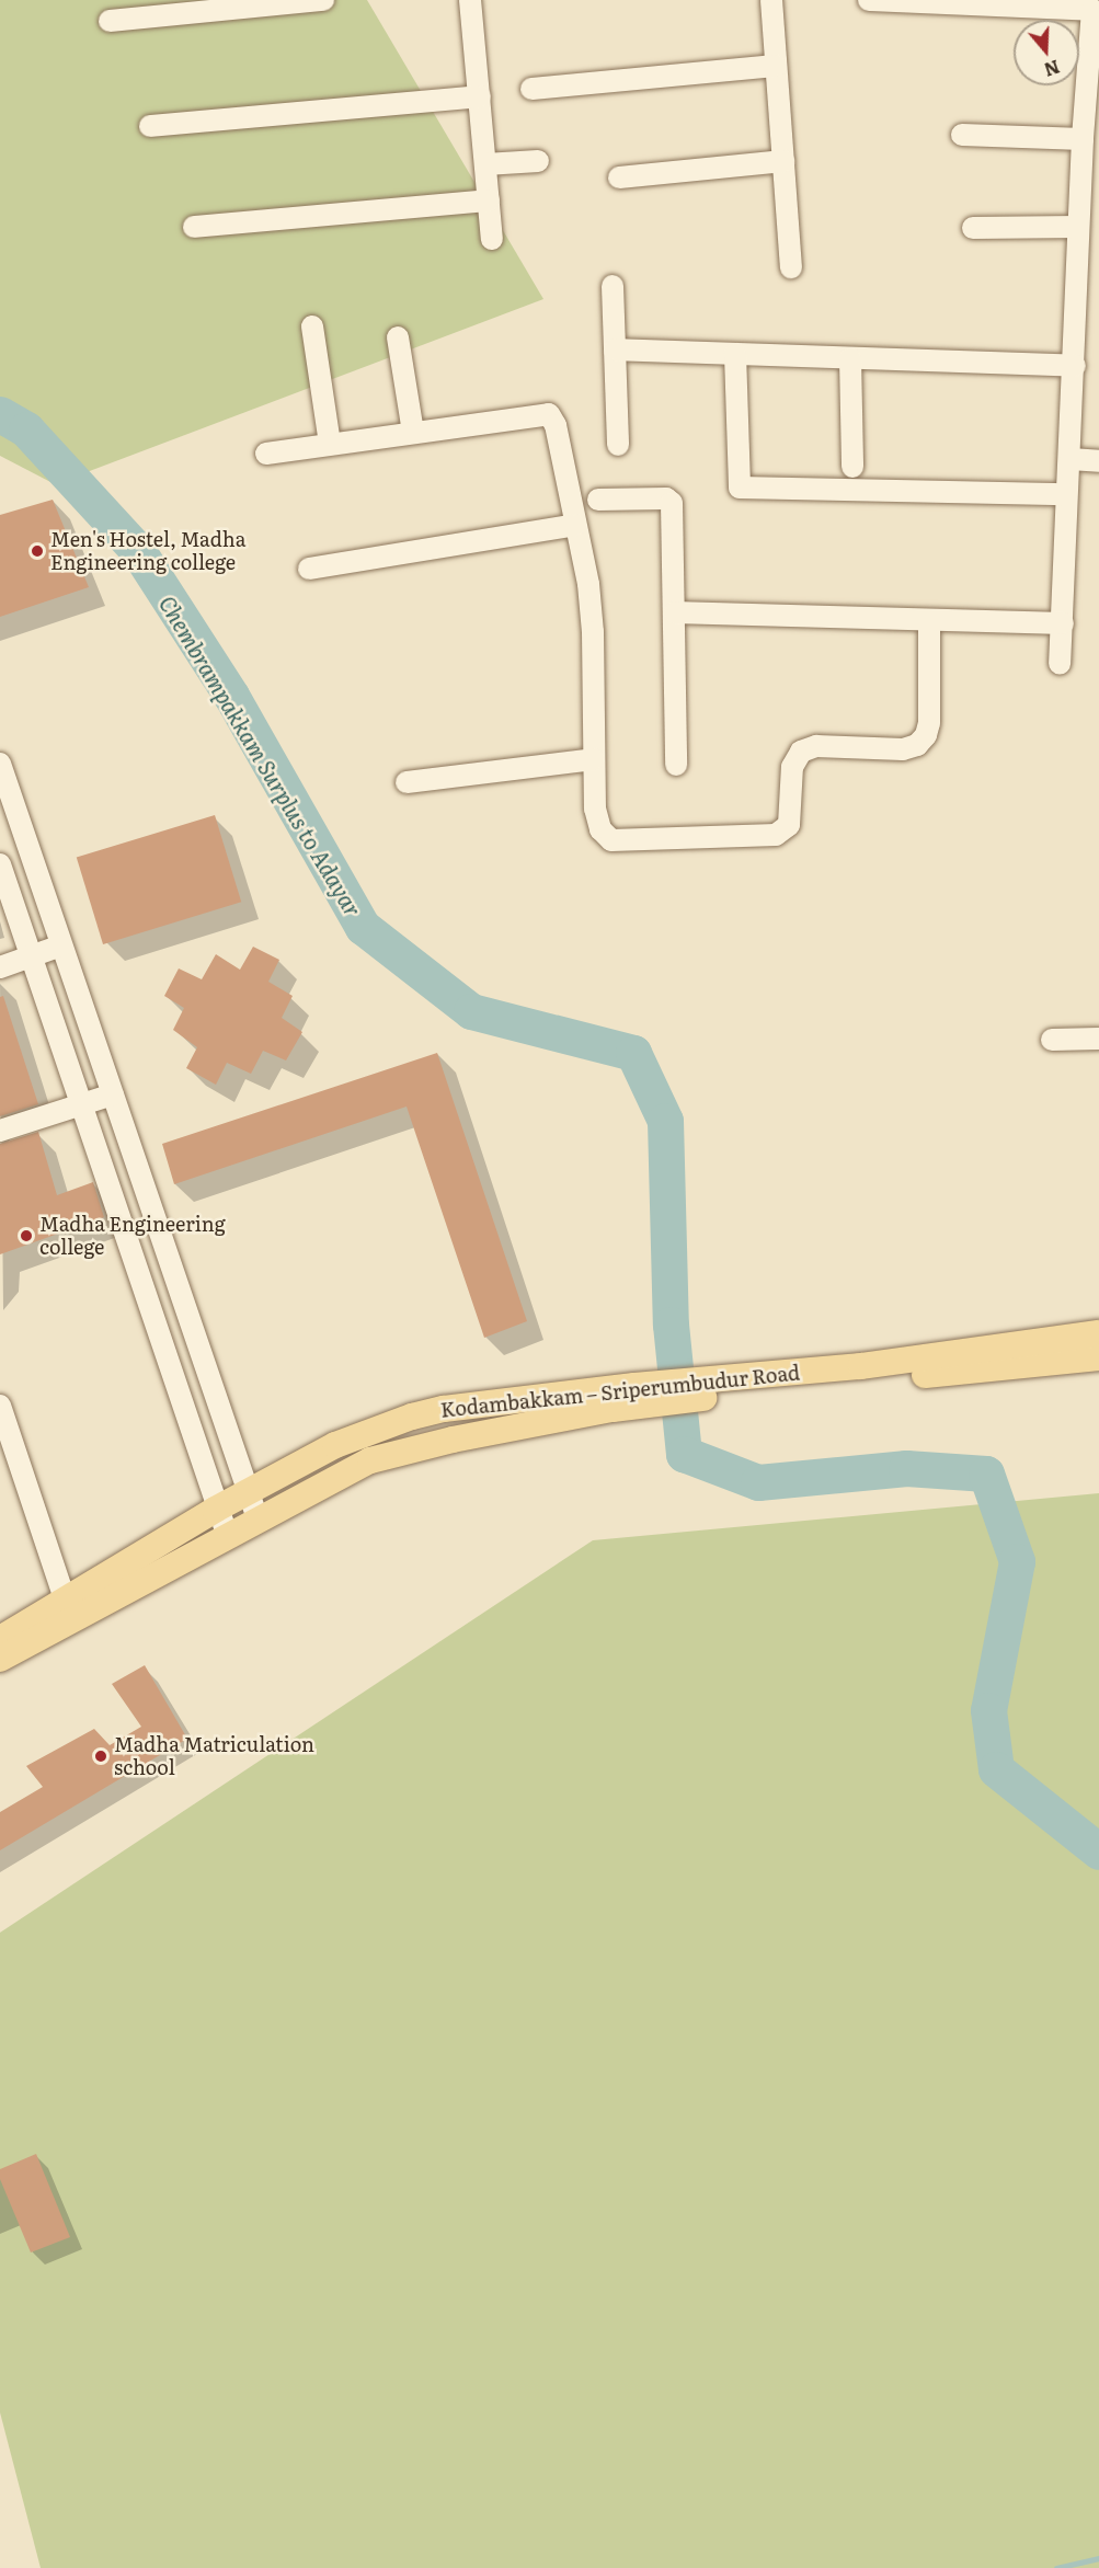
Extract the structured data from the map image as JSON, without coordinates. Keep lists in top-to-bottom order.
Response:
{
  "streets": {
    "main road": ["Kodambakkam – Sriperumbudur Road"]
  },
  "water": ["Chembrampakkam Surplus to Adayar"],
  "places": ["Men's Hostel, Madha Engineering college", "Madha Engineering college", "Madha Matriculation school"],
  "north": "bottom"
}
